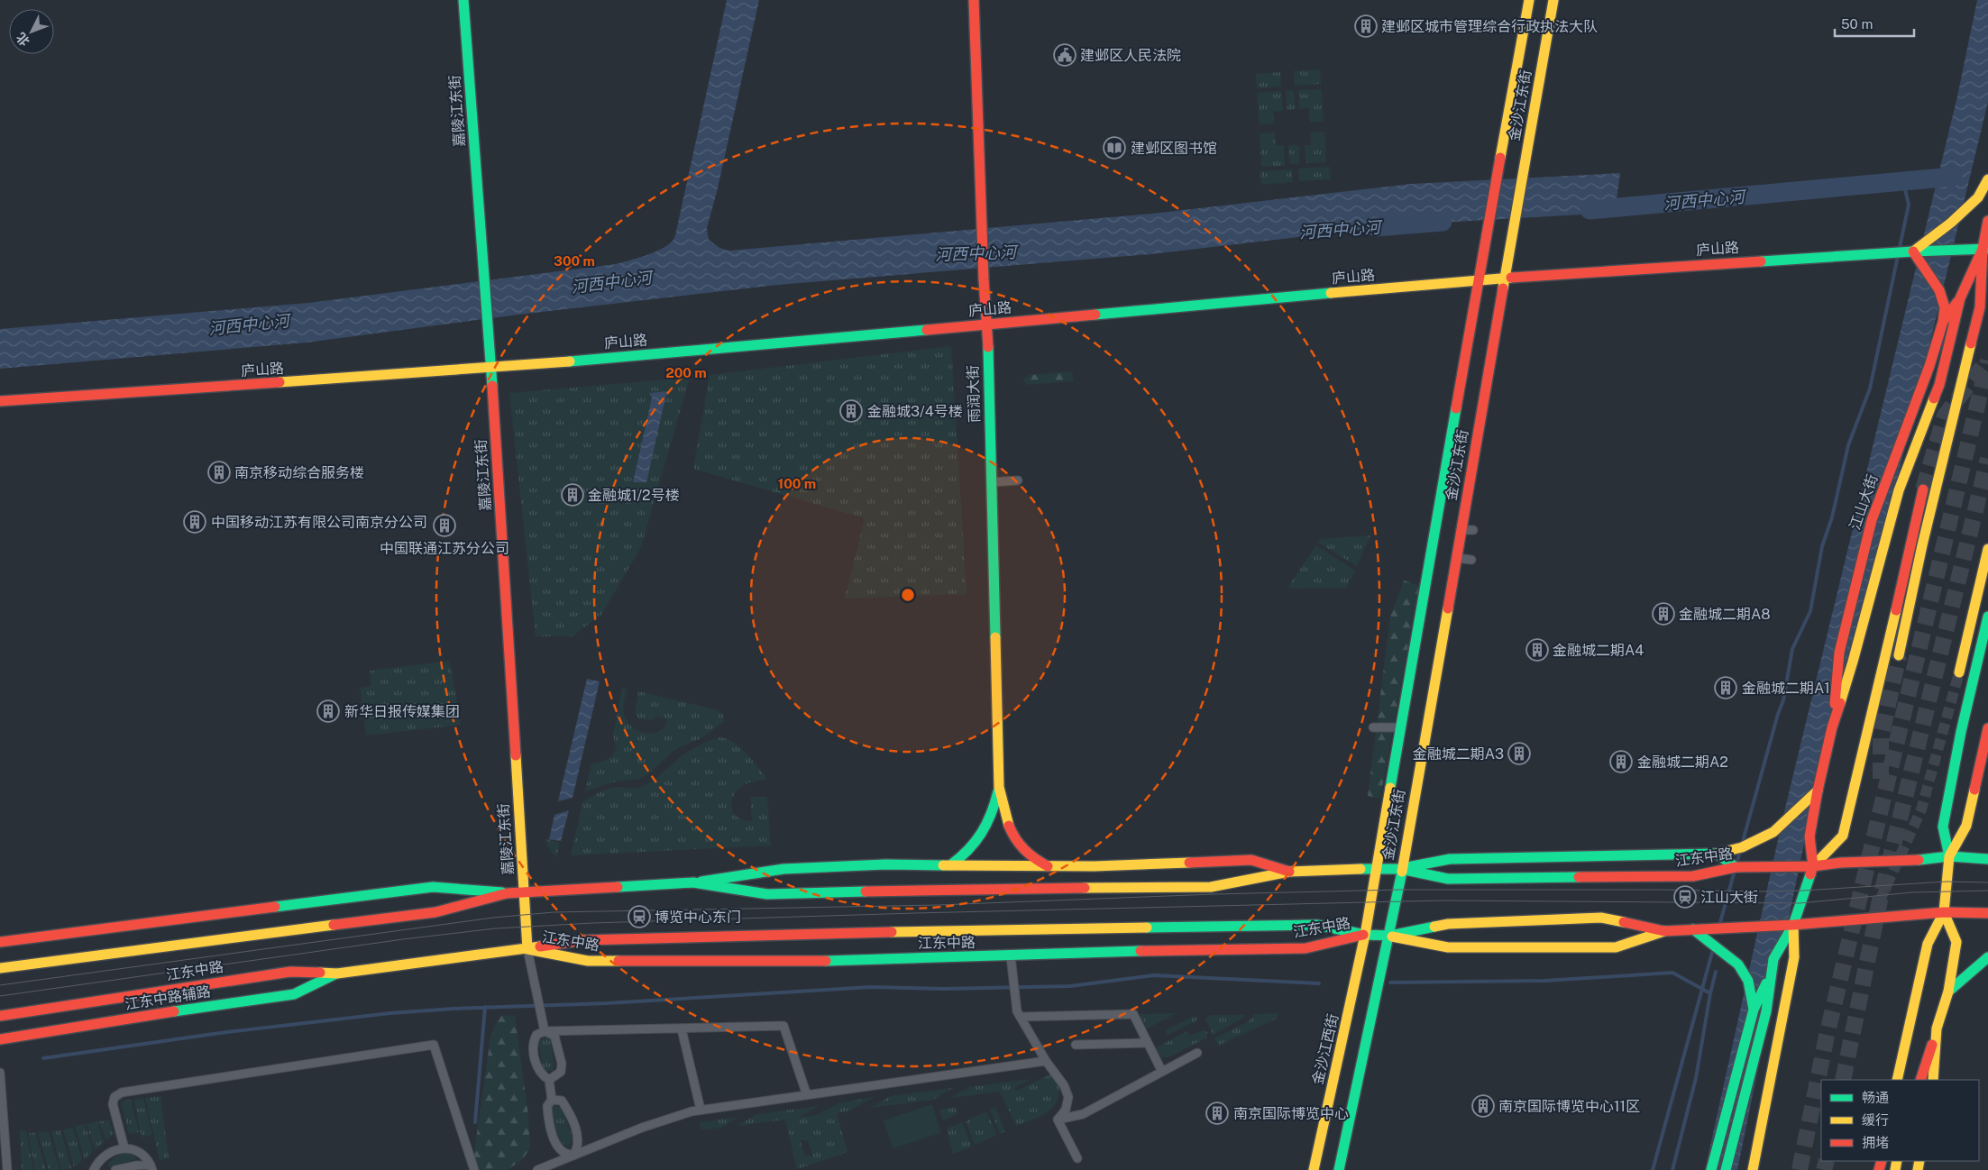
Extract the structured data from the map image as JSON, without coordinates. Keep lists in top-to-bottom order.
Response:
{
  "streets": {
    "main road": [
      "金沙江东街",
      "嘉陵江东街",
      "庐山路",
      "雨润大街",
      "江山大街",
      "江东中路",
      "江东中路辅路",
      "金沙江西街"
    ]
  },
  "crossings": [
    ["金沙江东街", "庐山路"],
    ["金沙江东街", "江东中路"],
    ["金沙江东街", "金沙江西街"],
    ["嘉陵江东街", "庐山路"],
    ["嘉陵江东街", "江东中路"],
    ["庐山路", "雨润大街"],
    ["庐山路", "江山大街"],
    ["江山大街", "江东中路"],
    ["江东中路", "江东中路辅路"],
    ["江东中路", "金沙江西街"]
  ],
  "water": ["河西中心河"],
  "places": {
    "building": [
      "建邺区城市管理综合行政执法大队",
      "金融城3/4号楼",
      "南京移动综合服务楼",
      "金融城1/2号楼",
      "中国移动江苏有限公司南京分公司",
      "中国联通江苏分公司",
      "金融城二期A8",
      "金融城二期A4",
      "金融城二期A1",
      "新华日报传媒集团",
      "金融城二期A3",
      "金融城二期A2",
      "南京国际博览中心11区",
      "南京国际博览中心"
    ],
    "public building": ["建邺区人民法院"],
    "library": ["建邺区图书馆"],
    "station": ["江山大街", "博览中心东门"]
  },
  "legend": ["畅通", "缓行", "拥堵"],
  "scale_bar": "50 m",
  "north": "bottom left",
  "rings": ["300 m", "200 m", "100 m"]
}
